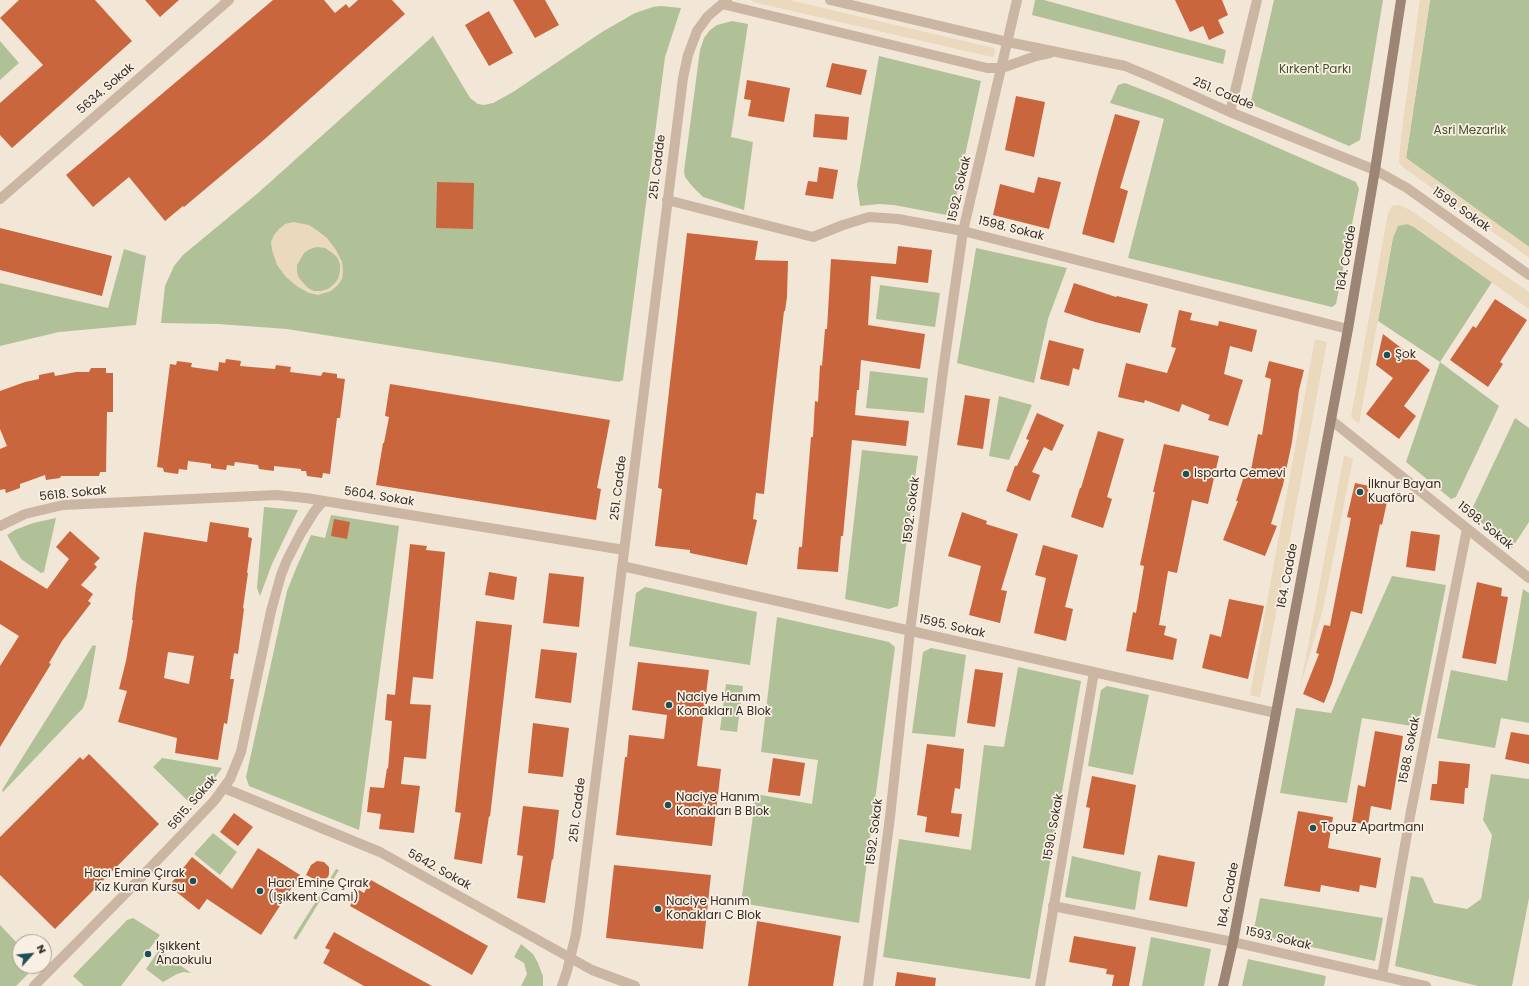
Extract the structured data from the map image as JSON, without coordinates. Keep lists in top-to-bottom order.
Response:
{
  "streets": {
    "main road": ["164. Cadde"],
    "street": [
      "5634. Sokak",
      "251. Cadde",
      "1592. Sokak",
      "1599. Sokak",
      "1598. Sokak",
      "5618. Sokak",
      "5604. Sokak",
      "1595. Sokak",
      "1588. Sokak",
      "5615. Sokak",
      "1590. Sokak",
      "5642. Sokak",
      "1593. Sokak"
    ]
  },
  "crossings": [
    ["251. Cadde", "1592. Sokak"],
    ["251. Cadde", "1599. Sokak"],
    ["251. Cadde", "1598. Sokak"],
    ["251. Cadde", "164. Cadde"],
    ["251. Cadde", "5604. Sokak"],
    ["251. Cadde", "1595. Sokak"],
    ["251. Cadde", "5642. Sokak"],
    ["1592. Sokak", "1598. Sokak"],
    ["1592. Sokak", "1595. Sokak"],
    ["1599. Sokak", "164. Cadde"],
    ["1598. Sokak", "164. Cadde"],
    ["1598. Sokak", "1588. Sokak"],
    ["164. Cadde", "1595. Sokak"],
    ["164. Cadde", "1593. Sokak"],
    ["5618. Sokak", "5604. Sokak"],
    ["5604. Sokak", "5615. Sokak"],
    ["1595. Sokak", "1590. Sokak"],
    ["1588. Sokak", "1593. Sokak"],
    ["5615. Sokak", "5642. Sokak"],
    ["1590. Sokak", "1593. Sokak"]
  ],
  "parks": ["Kırkent Parkı", "Asri Mezarlık"],
  "places": [
    "Şok",
    "Isparta Cemevi",
    "İlknur Bayan Kuaförü",
    "Naciye Hanım Konakları A Blok",
    "Naciye Hanım Konakları B Blok",
    "Topuz Apartmanı",
    "Hacı Emine Çırak Kız Kuran Kursu",
    "Hacı Emine Çırak (Işıkkent Cami)",
    "Naciye Hanım Konakları C Blok",
    "Işıkkent Anaokulu"
  ],
  "north": "top right"
}
